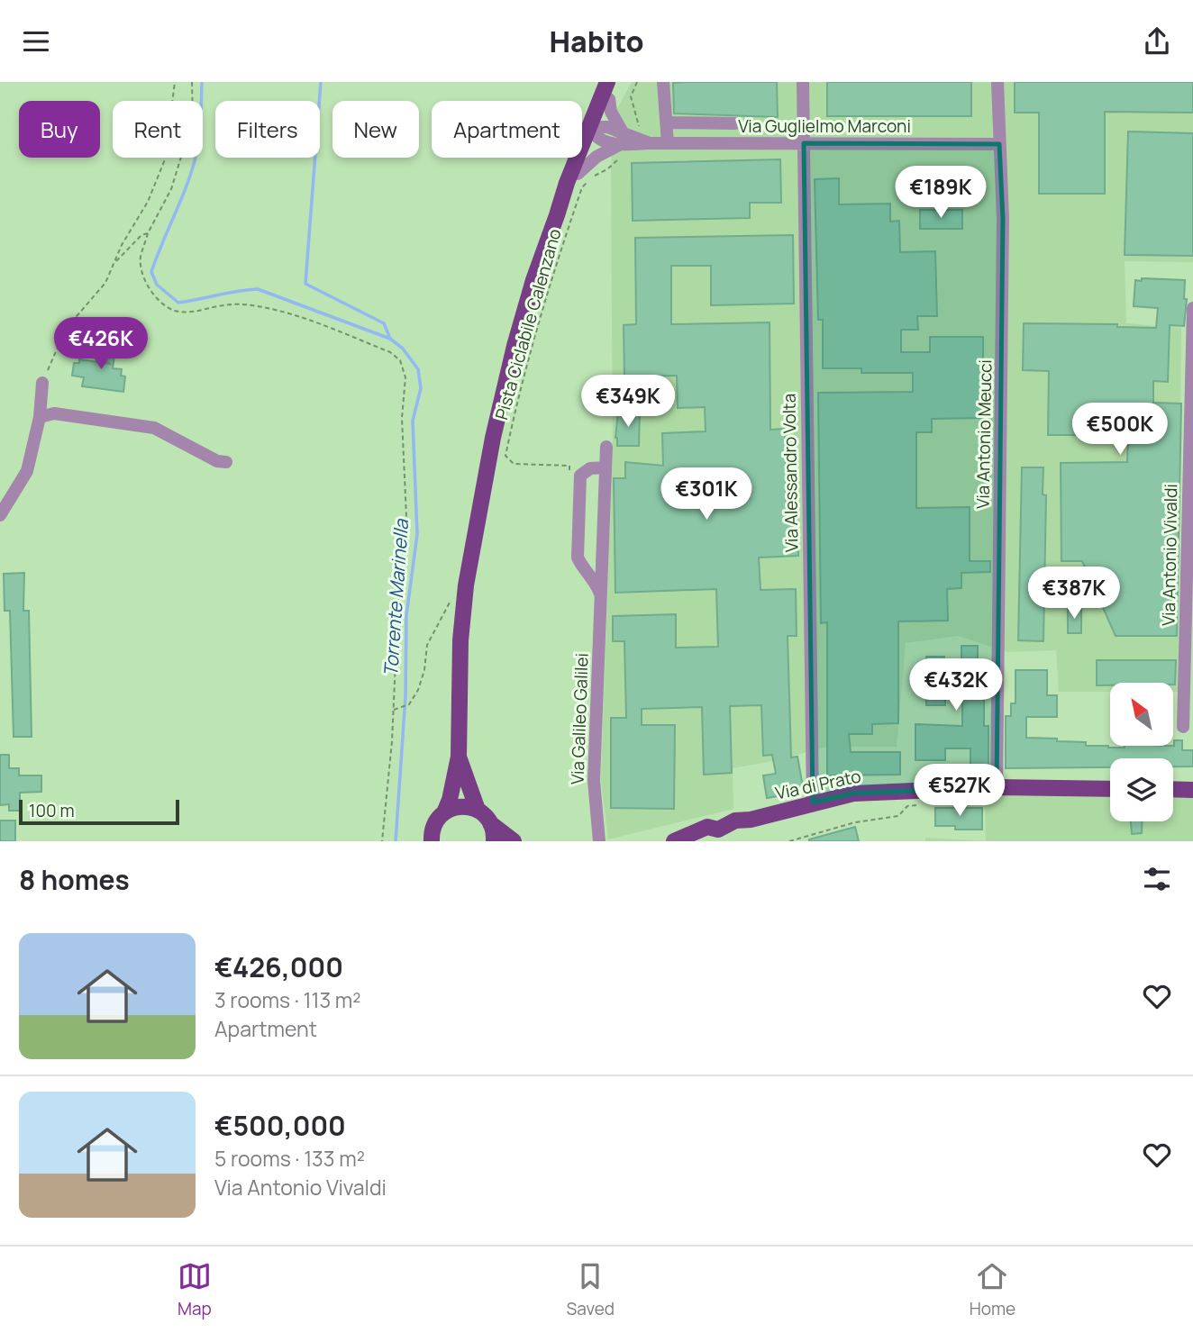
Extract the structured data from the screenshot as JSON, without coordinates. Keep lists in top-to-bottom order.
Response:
{
  "streets": {
    "main road": ["Via di Prato"],
    "street": [
      "Via Guglielmo Marconi",
      "Via Antonio Meucci",
      "Via Alessandro Volta",
      "Via Antonio Vivaldi",
      "Via Galileo Galilei"
    ],
    "path": ["Pista Ciclabile Calenzano"]
  },
  "crossings": [
    ["Via Guglielmo Marconi", "Pista Ciclabile Calenzano"],
    ["Via Guglielmo Marconi", "Via Antonio Meucci"],
    ["Via Guglielmo Marconi", "Via Alessandro Volta"],
    ["Via Antonio Meucci", "Via di Prato"],
    ["Via Alessandro Volta", "Via di Prato"]
  ],
  "water": ["Torrente Marinella"],
  "scale_bar": "100 m",
  "north": "top left",
  "page": {
    "header": "Habito",
    "chip": [
      "Buy",
      "Rent",
      "Filters",
      "New",
      "Apartment"
    ],
    "price": [
      "€189K",
      "€426K",
      "€349K",
      "€500K",
      "€301K",
      "€387K",
      "€432K",
      "€527K"
    ],
    "scale": "100 m",
    "heading": "8 homes",
    "list": [
      {
        "name": "€426,000",
        "note": "3 rooms · 113 m² · Apartment"
      },
      {
        "name": "€500,000",
        "note": "5 rooms · 133 m² · Via Antonio Vivaldi"
      }
    ],
    "tabs": ["Map", "Saved", "Home"]
  }
}
